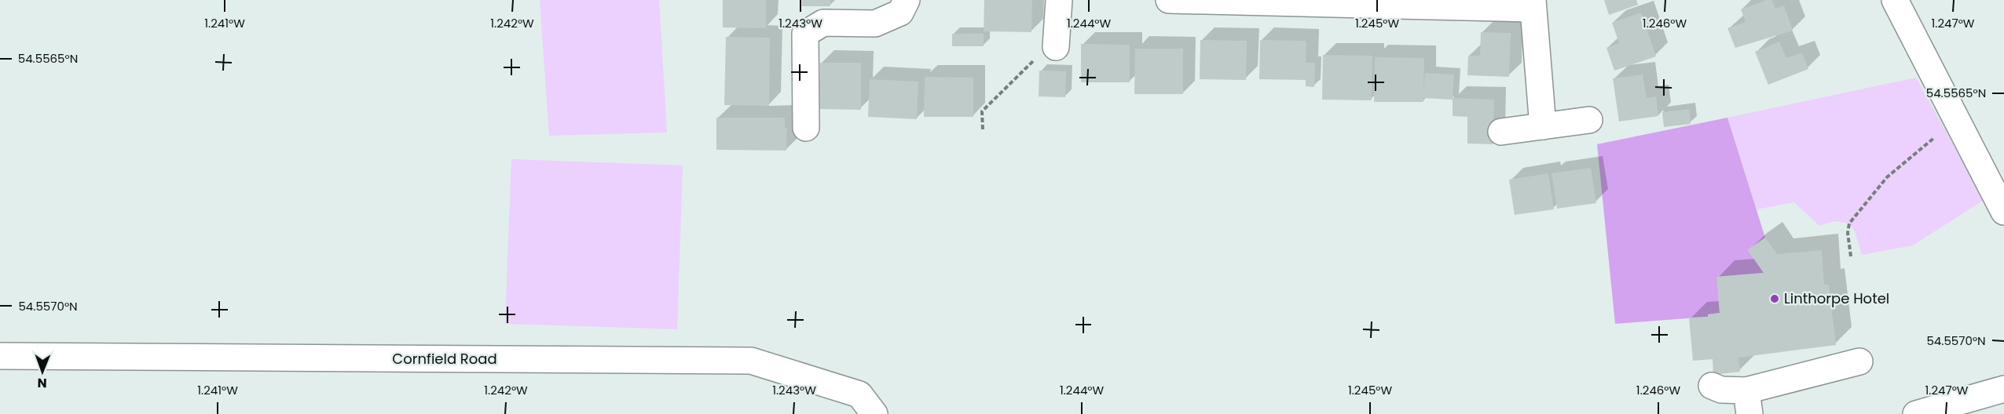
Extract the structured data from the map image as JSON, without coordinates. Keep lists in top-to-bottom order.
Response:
{
  "streets": {
    "street": ["Cornfield Road"]
  },
  "places": ["Linthorpe Hotel"],
  "north": "bottom",
  "coordinates": [
    "1.241°W",
    "1.242°W",
    "1.243°W",
    "1.244°W",
    "1.245°W",
    "1.246°W",
    "1.247°W",
    "54.5565°N",
    "54.5570°N"
  ]
}
